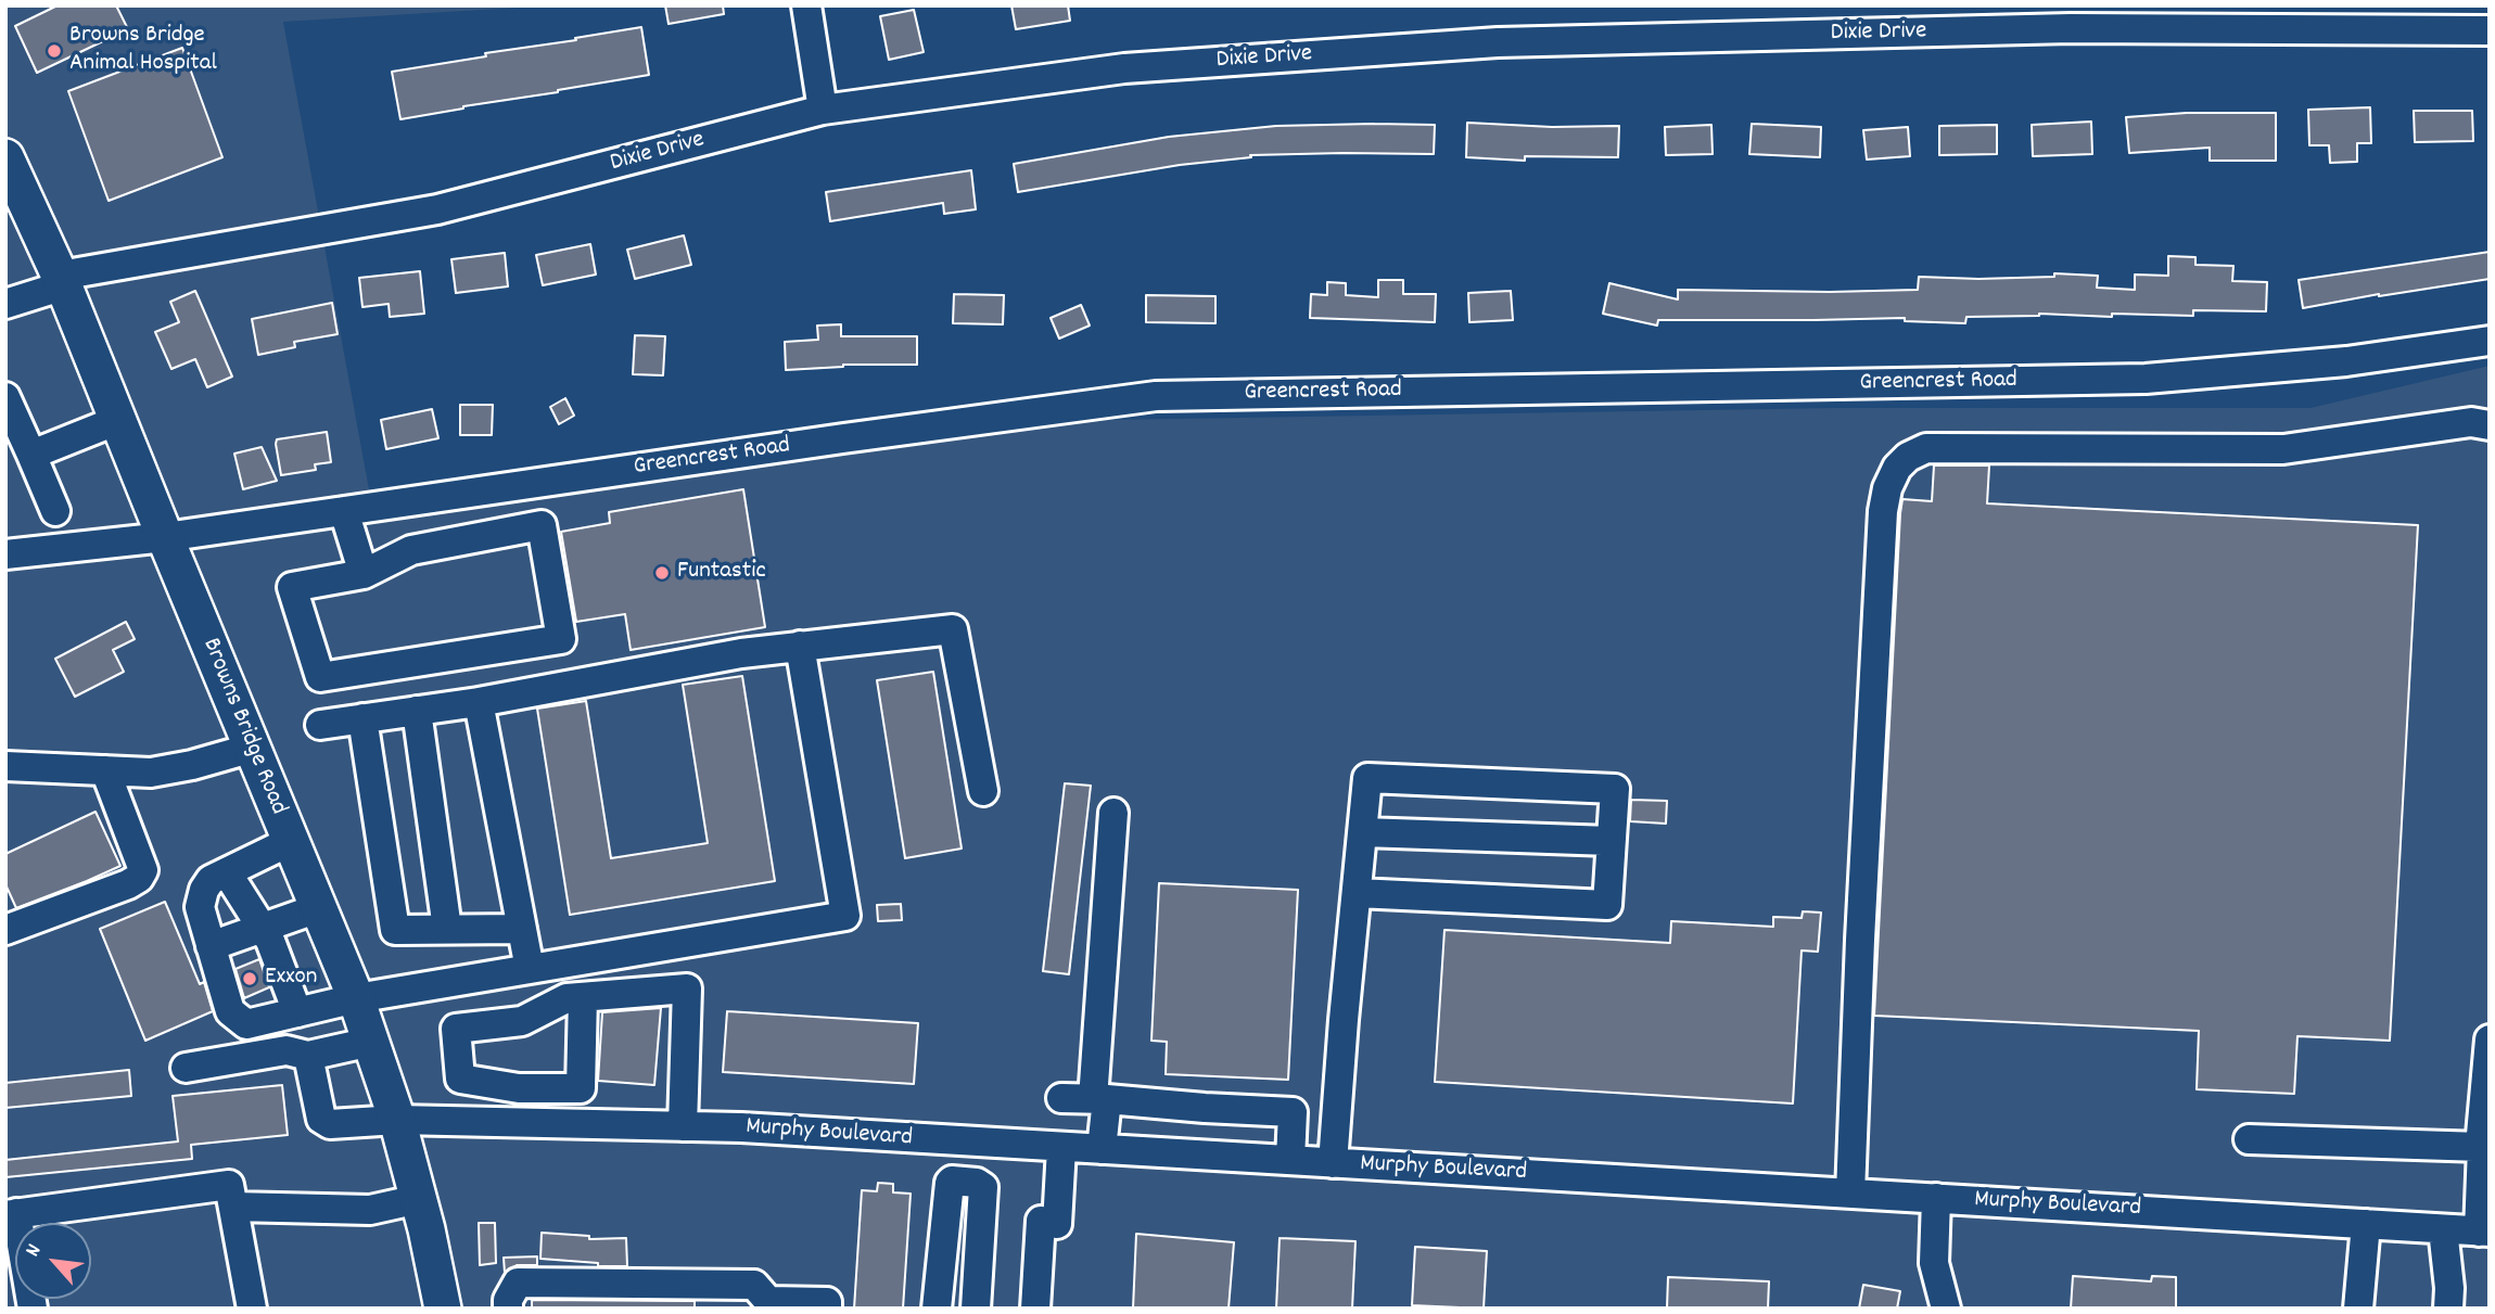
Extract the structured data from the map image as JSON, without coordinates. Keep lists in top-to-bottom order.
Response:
{
  "streets": {
    "main road": ["Browns Bridge Road"],
    "street": ["Dixie Drive", "Greencrest Road", "Murphy Boulevard"]
  },
  "crossings": [
    ["Dixie Drive", "Browns Bridge Road"],
    ["Greencrest Road", "Browns Bridge Road"],
    ["Browns Bridge Road", "Murphy Boulevard"]
  ],
  "places": ["Browns Bridge Animal Hospital", "Funtastic", "Exxon"],
  "north": "top left"
}
